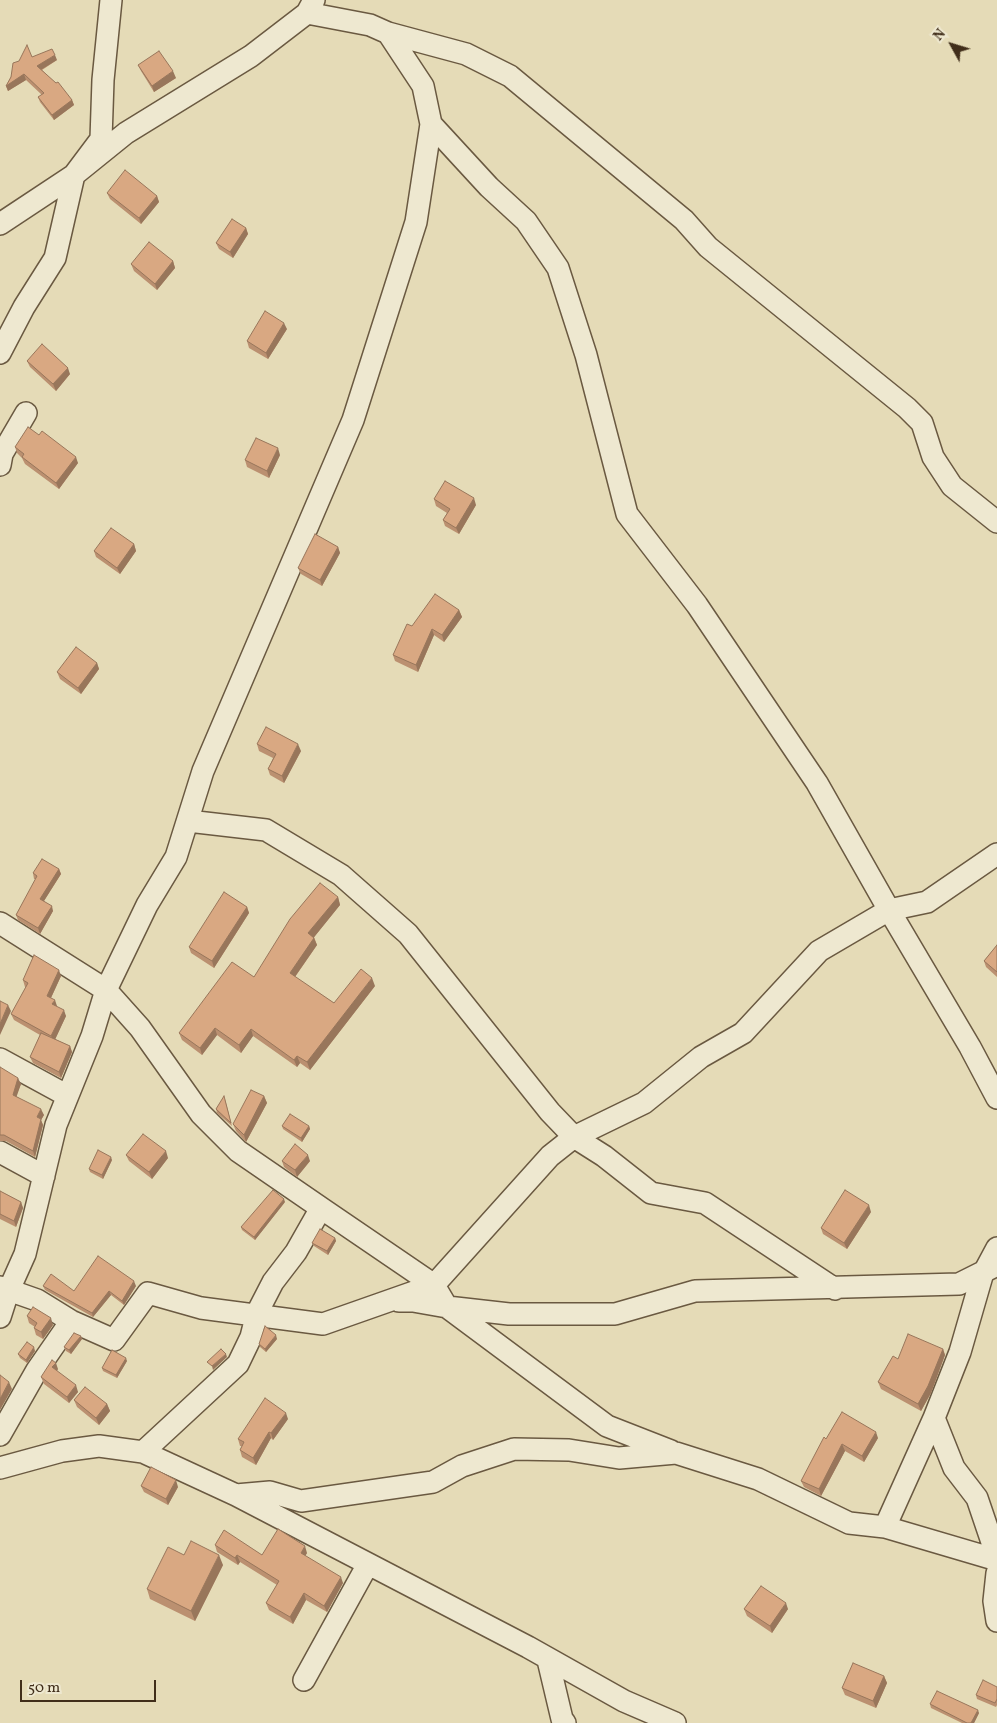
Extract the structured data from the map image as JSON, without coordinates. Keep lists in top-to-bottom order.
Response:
{
  "scale_bar": "50 m",
  "north": "top left"
}
